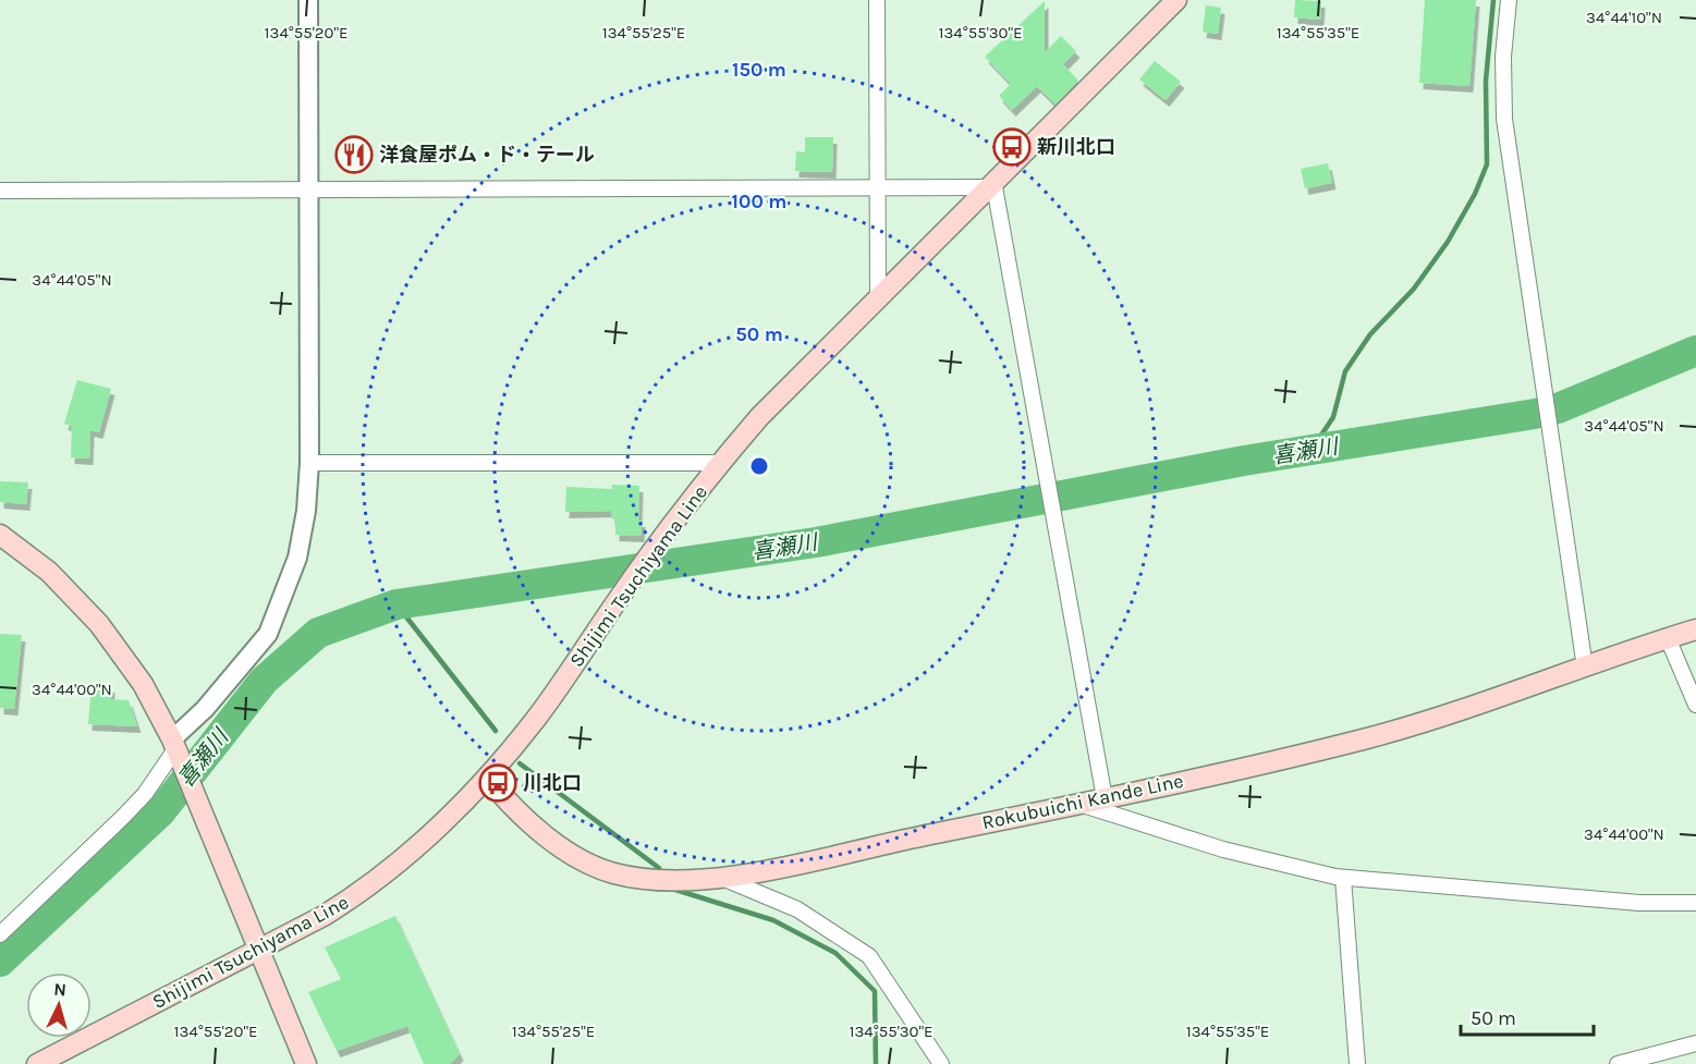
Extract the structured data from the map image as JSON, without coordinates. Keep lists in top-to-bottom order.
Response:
{
  "streets": {
    "main road": ["Shijimi Tsuchiyama Line", "Rokubuichi Kande Line"]
  },
  "crossings": [
    ["Shijimi Tsuchiyama Line", "Rokubuichi Kande Line"]
  ],
  "water": ["喜瀬川"],
  "places": {
    "bus stop": ["新川北口", "川北口"],
    "restaurant": ["洋食屋ポム・ド・テール"]
  },
  "scale_bar": "50 m",
  "north": "top",
  "coordinates": [
    "34°44'10\"N",
    "134°55'20\"E",
    "134°55'25\"E",
    "134°55'30\"E",
    "134°55'35\"E",
    "34°44'05\"N",
    "34°44'00\"N"
  ],
  "rings": ["150 m", "100 m", "50 m"]
}
